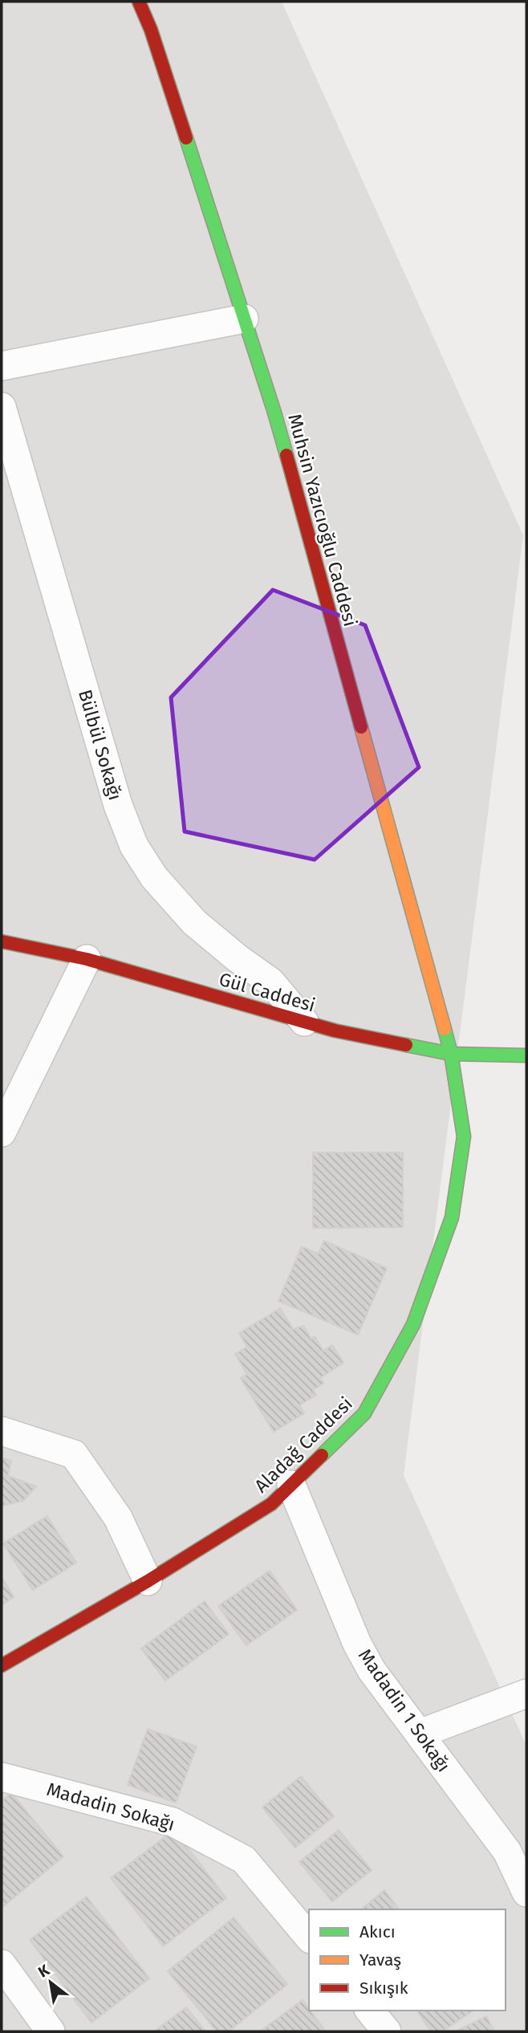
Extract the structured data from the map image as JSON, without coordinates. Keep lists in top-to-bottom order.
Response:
{
  "streets": {
    "street": [
      "Muhsin Yazıcıoğlu Caddesi",
      "Bülbül Sokağı",
      "Gül Caddesi",
      "Aladağ Caddesi",
      "Madadin 1 Sokağı",
      "Madadin Sokağı"
    ]
  },
  "crossings": [
    ["Muhsin Yazıcıoğlu Caddesi", "Gül Caddesi"],
    ["Muhsin Yazıcıoğlu Caddesi", "Aladağ Caddesi"],
    ["Bülbül Sokağı", "Gül Caddesi"],
    ["Gül Caddesi", "Aladağ Caddesi"],
    ["Aladağ Caddesi", "Madadin 1 Sokağı"]
  ],
  "legend": ["Akıcı", "Yavaş", "Sıkışık"],
  "north": "top left"
}
